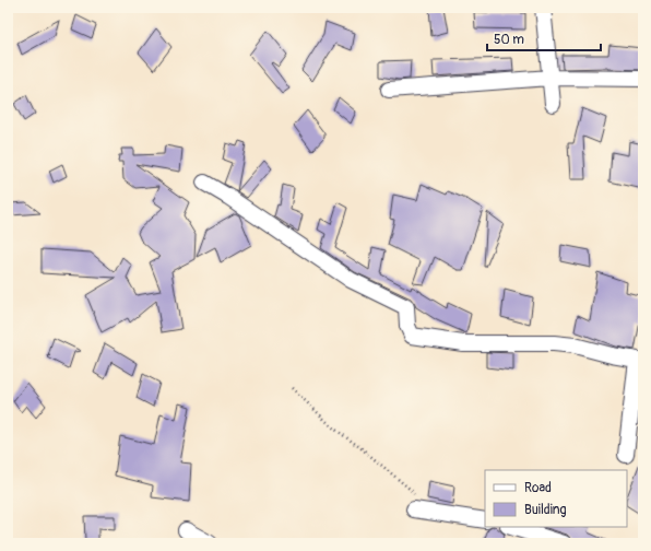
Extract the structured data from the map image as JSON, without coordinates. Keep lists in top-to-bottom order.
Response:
{
  "legend": ["Road", "Building"],
  "scale_bar": "50 m"
}
